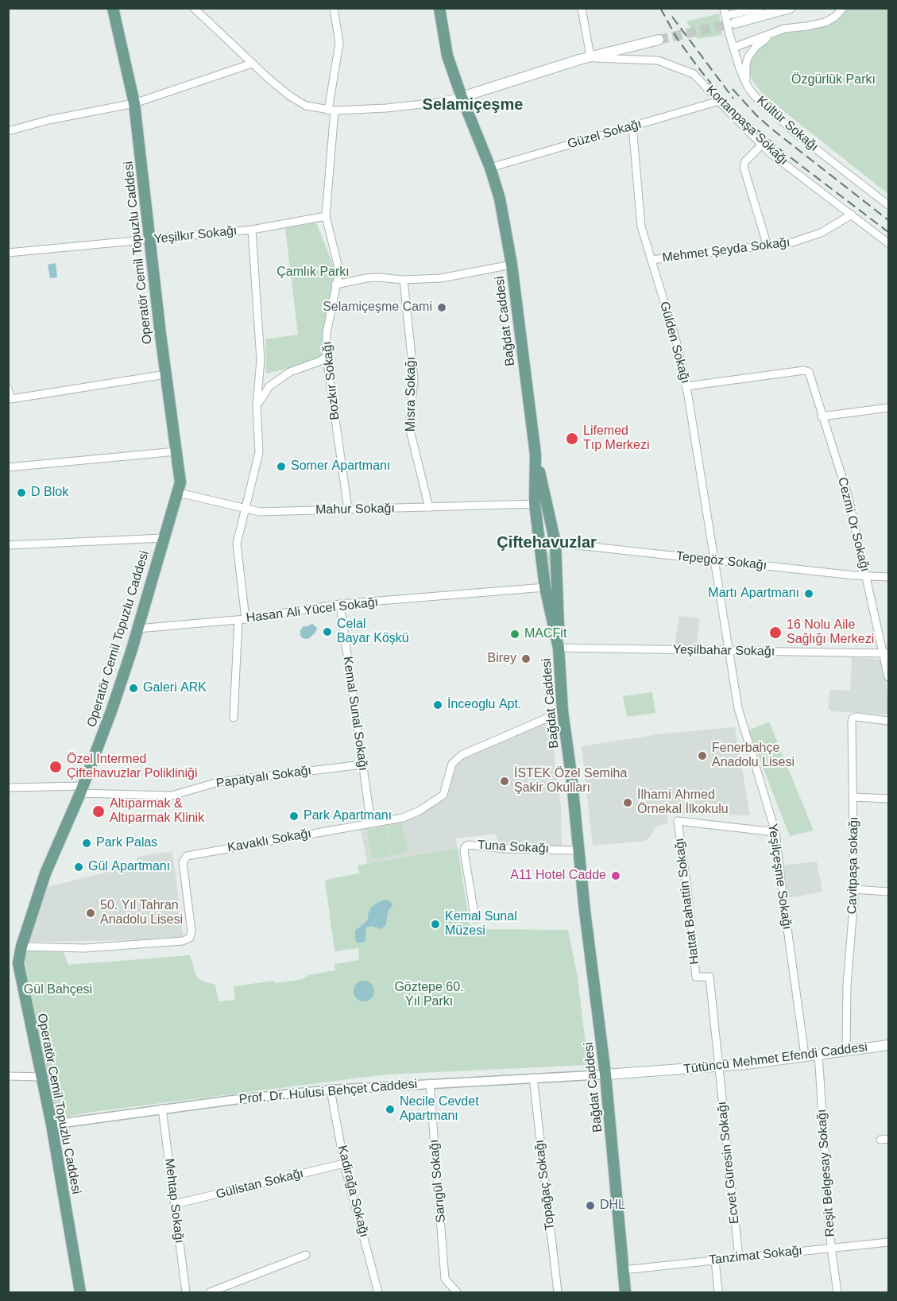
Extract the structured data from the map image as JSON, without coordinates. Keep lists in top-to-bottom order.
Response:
{
  "streets": {
    "main road": ["Operatör Cemil Topuzlu Caddesi", "Bağdat Caddesi", "Tütüncü Mehmet Efendi Caddesi"],
    "street": [
      "Kültür Sokağı",
      "Kortanpaşa Sokağı",
      "Güzel Sokağı",
      "Yeşilkır Sokağı",
      "Mehmet Şeyda Sokağı",
      "Gülden Sokağı",
      "Bozkır Sokağı",
      "Mısra Sokağı",
      "Mahur Sokağı",
      "Cezmi Or Sokağı",
      "Tepegöz Sokağı",
      "Hasan Ali Yücel Sokağı",
      "Yeşilbahar Sokağı",
      "Kemal Sunal Sokağı",
      "Papatyalı Sokağı",
      "Kavaklı Sokağı",
      "Tuna Sokağı",
      "Cavitpaşa sokağı",
      "Yeşilçeşme Sokağı",
      "Hattat Bahattin Sokağı",
      "Prof. Dr. Hulusi Behçet Caddesi",
      "Ecvet Güresin Sokağı",
      "Reşit Belgesay Sokağı",
      "Sarıgül Sokağı",
      "Gülistan Sokağı",
      "Topağaç Sokağı",
      "Kadirağa Sokağı",
      "Mehtap Sokağı",
      "Tanzimat Sokağı"
    ]
  },
  "crossings": [
    ["Kortanpaşa Sokağı", "Güzel Sokağı"],
    ["Kortanpaşa Sokağı", "Mehmet Şeyda Sokağı"],
    ["Güzel Sokağı", "Bağdat Caddesi"],
    ["Güzel Sokağı", "Gülden Sokağı"],
    ["Yeşilkır Sokağı", "Operatör Cemil Topuzlu Caddesi"],
    ["Yeşilkır Sokağı", "Bozkır Sokağı"],
    ["Mehmet Şeyda Sokağı", "Gülden Sokağı"],
    ["Operatör Cemil Topuzlu Caddesi", "Mahur Sokağı"],
    ["Operatör Cemil Topuzlu Caddesi", "Hasan Ali Yücel Sokağı"],
    ["Operatör Cemil Topuzlu Caddesi", "Papatyalı Sokağı"],
    ["Operatör Cemil Topuzlu Caddesi", "Kavaklı Sokağı"],
    ["Operatör Cemil Topuzlu Caddesi", "Prof. Dr. Hulusi Behçet Caddesi"],
    ["Bağdat Caddesi", "Mahur Sokağı"],
    ["Bağdat Caddesi", "Hasan Ali Yücel Sokağı"],
    ["Bağdat Caddesi", "Yeşilbahar Sokağı"],
    ["Bağdat Caddesi", "Kavaklı Sokağı"],
    ["Bağdat Caddesi", "Tuna Sokağı"],
    ["Bağdat Caddesi", "Tütüncü Mehmet Efendi Caddesi"],
    ["Bağdat Caddesi", "Prof. Dr. Hulusi Behçet Caddesi"],
    ["Bağdat Caddesi", "Tanzimat Sokağı"],
    ["Gülden Sokağı", "Cezmi Or Sokağı"],
    ["Gülden Sokağı", "Tepegöz Sokağı"],
    ["Gülden Sokağı", "Yeşilçeşme Sokağı"],
    ["Bozkır Sokağı", "Mahur Sokağı"],
    ["Mısra Sokağı", "Mahur Sokağı"],
    ["Cezmi Or Sokağı", "Tepegöz Sokağı"],
    ["Cezmi Or Sokağı", "Yeşilbahar Sokağı"],
    ["Tepegöz Sokağı", "Yeşilçeşme Sokağı"],
    ["Hasan Ali Yücel Sokağı", "Kemal Sunal Sokağı"],
    ["Yeşilbahar Sokağı", "Yeşilçeşme Sokağı"],
    ["Kemal Sunal Sokağı", "Papatyalı Sokağı"],
    ["Kemal Sunal Sokağı", "Kavaklı Sokağı"],
    ["Cavitpaşa sokağı", "Tütüncü Mehmet Efendi Caddesi"],
    ["Yeşilçeşme Sokağı", "Hattat Bahattin Sokağı"],
    ["Yeşilçeşme Sokağı", "Tütüncü Mehmet Efendi Caddesi"],
    ["Hattat Bahattin Sokağı", "Tütüncü Mehmet Efendi Caddesi"],
    ["Hattat Bahattin Sokağı", "Ecvet Güresin Sokağı"],
    ["Tütüncü Mehmet Efendi Caddesi", "Prof. Dr. Hulusi Behçet Caddesi"],
    ["Tütüncü Mehmet Efendi Caddesi", "Ecvet Güresin Sokağı"],
    ["Tütüncü Mehmet Efendi Caddesi", "Reşit Belgesay Sokağı"],
    ["Prof. Dr. Hulusi Behçet Caddesi", "Sarıgül Sokağı"],
    ["Prof. Dr. Hulusi Behçet Caddesi", "Topağaç Sokağı"],
    ["Prof. Dr. Hulusi Behçet Caddesi", "Kadirağa Sokağı"],
    ["Prof. Dr. Hulusi Behçet Caddesi", "Mehtap Sokağı"],
    ["Ecvet Güresin Sokağı", "Tanzimat Sokağı"],
    ["Reşit Belgesay Sokağı", "Tanzimat Sokağı"],
    ["Gülistan Sokağı", "Kadirağa Sokağı"],
    ["Gülistan Sokağı", "Mehtap Sokağı"]
  ],
  "districts": ["Selamiçeşme", "Çiftehavuzlar"],
  "parks": [
    "Özgürlük Parkı",
    "Çamlık Parkı",
    "Göztepe 60. Yıl Parkı",
    "Gül Bahçesi"
  ],
  "places": [
    "Selamiçeşme Cami",
    "Lifemed Tıp Merkezi",
    "Somer Apartmanı",
    "D Blok",
    "Martı Apartmanı",
    "Celal Bayar Köşkü",
    "16 Nolu Aile Sağlığı Merkezi",
    "MACFit",
    "Birey",
    "Galeri ARK",
    "İnceoglu Apt.",
    "Fenerbahçe Anadolu Lisesi",
    "Özel Intermed Çiftehavuzlar Polikliniği",
    "İSTEK Özel Semiha Şakir Okulları",
    "İlhami Ahmed Örnekal İlkokulu",
    "Altıparmak & Altıparmak Klinik",
    "Park Apartmanı",
    "Park Palas",
    "Gül Apartmanı",
    "A11 Hotel Cadde",
    "50. Yıl Tahran Anadolu Lisesi",
    "Kemal Sunal Müzesi",
    "Necile Cevdet Apartmanı",
    "DHL"
  ]
}
